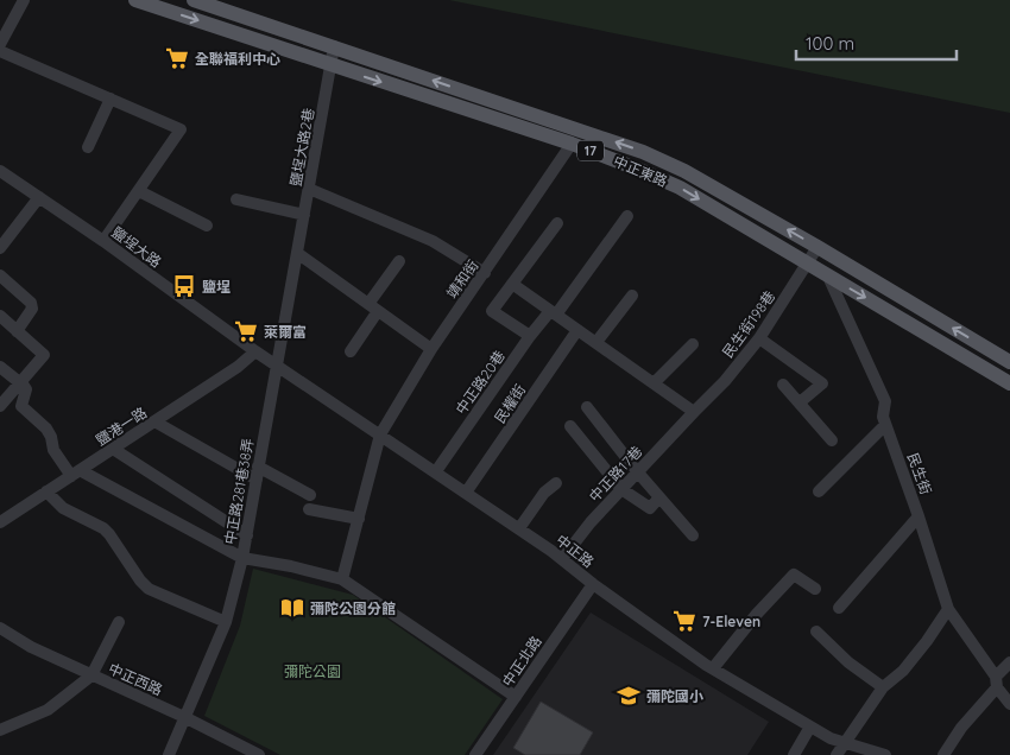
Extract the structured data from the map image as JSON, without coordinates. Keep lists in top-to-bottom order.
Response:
{
  "streets": {
    "main road": ["17", "中正東路"],
    "street": [
      "鹽埕大路2巷",
      "鹽埕大路",
      "靖和街",
      "民生街198巷",
      "中正路20巷",
      "民權街",
      "鹽港一路",
      "中正路17巷",
      "民生街",
      "中正路281巷38弄",
      "中正路",
      "中正北路",
      "中正西路"
    ]
  },
  "crossings": [
    ["鹽埕大路2巷", "中正東路"],
    ["鹽埕大路2巷", "中正路281巷38弄"],
    ["中正東路", "靖和街"],
    ["中正東路", "民生街198巷"],
    ["中正東路", "民生街"],
    ["鹽埕大路", "鹽港一路"],
    ["鹽埕大路", "中正路"],
    ["靖和街", "中正路281巷38弄"],
    ["靖和街", "中正路"],
    ["民生街198巷", "中正路17巷"],
    ["中正路20巷", "中正路"],
    ["民權街", "中正路"],
    ["鹽港一路", "中正路"],
    ["中正路17巷", "中正路"],
    ["中正路281巷38弄", "中正路"],
    ["中正路281巷38弄", "中正北路"],
    ["中正路", "中正北路"]
  ],
  "parks": ["彌陀公園"],
  "places": {
    "supermarket": ["全聯福利中心", "萊爾富", "7-Eleven"],
    "bus stop": ["鹽埕"],
    "library": ["彌陀公園分館"],
    "school or university": ["彌陀國小"]
  },
  "scale_bar": "100 m"
}
